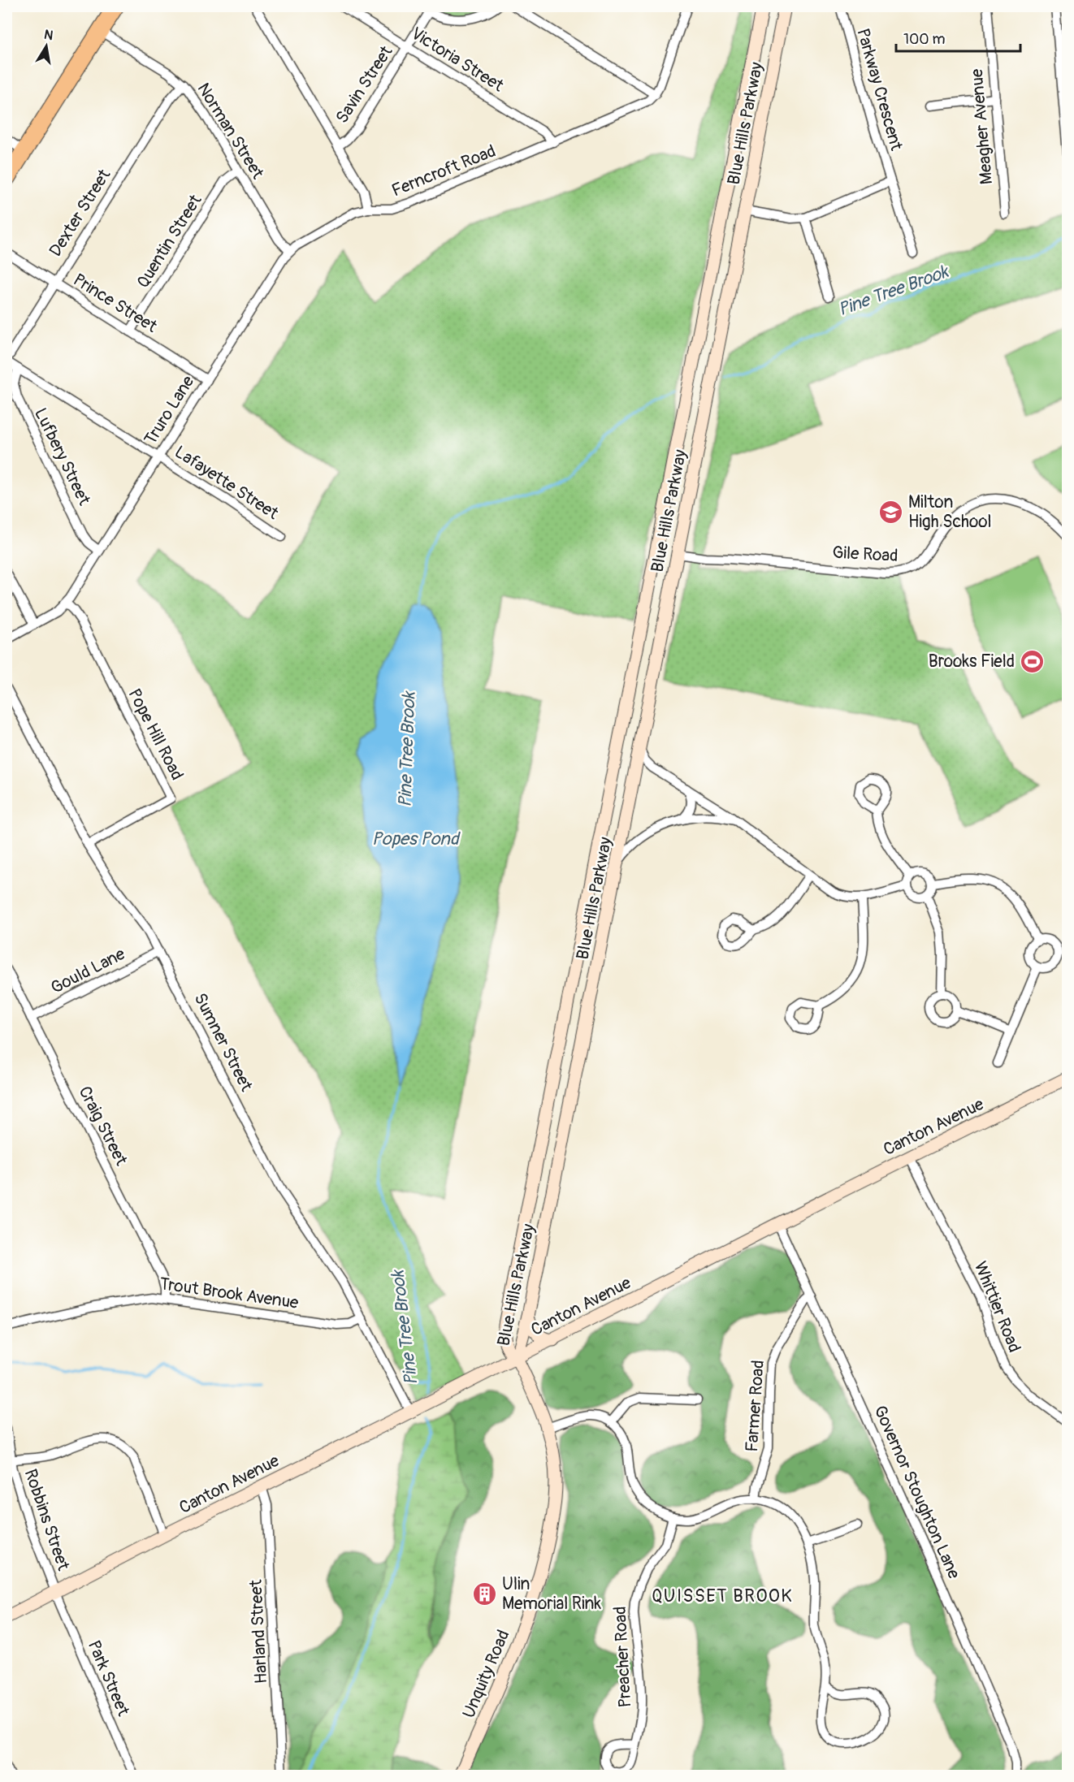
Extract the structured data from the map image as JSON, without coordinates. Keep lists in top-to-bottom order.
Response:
{
  "streets": {
    "main road": ["Blue Hills Parkway", "Canton Avenue", "Unquity Road"],
    "street": [
      "Victoria Street",
      "Savin Street",
      "Parkway Crescent",
      "Meagher Avenue",
      "Norman Street",
      "Ferncroft Road",
      "Dexter Street",
      "Quentin Street",
      "Prince Street",
      "Truro Lane",
      "Lufbery Street",
      "Lafayette Street",
      "Gile Road",
      "Pope Hill Road",
      "Gould Lane",
      "Sumner Street",
      "Craig Street",
      "Trout Brook Avenue",
      "Whittier Road",
      "Farmer Road",
      "Governor Stoughton Lane",
      "Robbins Street",
      "Harland Street",
      "Preacher Road",
      "Park Street"
    ]
  },
  "crossings": [
    ["Victoria Street", "Savin Street"],
    ["Victoria Street", "Ferncroft Road"],
    ["Blue Hills Parkway", "Gile Road"],
    ["Blue Hills Parkway", "Canton Avenue"],
    ["Blue Hills Parkway", "Unquity Road"],
    ["Norman Street", "Dexter Street"],
    ["Norman Street", "Quentin Street"],
    ["Norman Street", "Truro Lane"],
    ["Ferncroft Road", "Truro Lane"],
    ["Dexter Street", "Prince Street"],
    ["Dexter Street", "Lafayette Street"],
    ["Quentin Street", "Prince Street"],
    ["Prince Street", "Truro Lane"],
    ["Truro Lane", "Lufbery Street"],
    ["Truro Lane", "Lafayette Street"],
    ["Truro Lane", "Pope Hill Road"],
    ["Lufbery Street", "Lafayette Street"],
    ["Pope Hill Road", "Sumner Street"],
    ["Gould Lane", "Sumner Street"],
    ["Gould Lane", "Craig Street"],
    ["Sumner Street", "Canton Avenue"],
    ["Sumner Street", "Trout Brook Avenue"],
    ["Craig Street", "Trout Brook Avenue"],
    ["Canton Avenue", "Whittier Road"],
    ["Canton Avenue", "Governor Stoughton Lane"],
    ["Canton Avenue", "Robbins Street"],
    ["Canton Avenue", "Harland Street"],
    ["Canton Avenue", "Unquity Road"],
    ["Canton Avenue", "Park Street"],
    ["Farmer Road", "Governor Stoughton Lane"],
    ["Robbins Street", "Park Street"]
  ],
  "districts": ["QUISSET BROOK"],
  "water": ["Pine Tree Brook", "Popes Pond"],
  "places": {
    "school or university": ["Milton High School"],
    "sports": ["Brooks Field"],
    "building": ["Ulin Memorial Rink"]
  },
  "scale_bar": "100 m",
  "north": "top"
}
